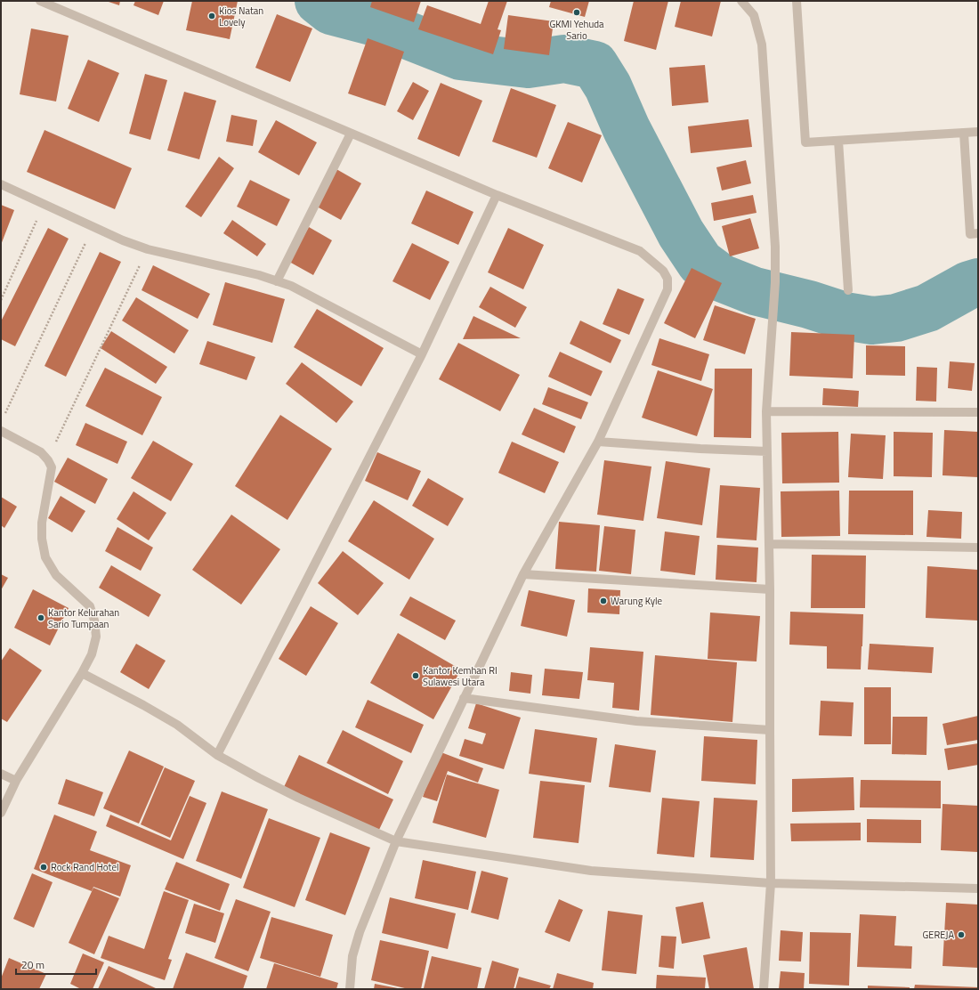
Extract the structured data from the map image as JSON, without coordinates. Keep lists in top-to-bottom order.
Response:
{
  "places": [
    "GKMI Yehuda Sario",
    "Kios Natan Lovely",
    "Warung Kyle",
    "Kantor Kelurahan Sario Tumpaan",
    "Kantor Kemhan RI Sulawesi Utara",
    "Rock Rand Hotel",
    "GEREJA"
  ],
  "scale_bar": "20 m"
}
